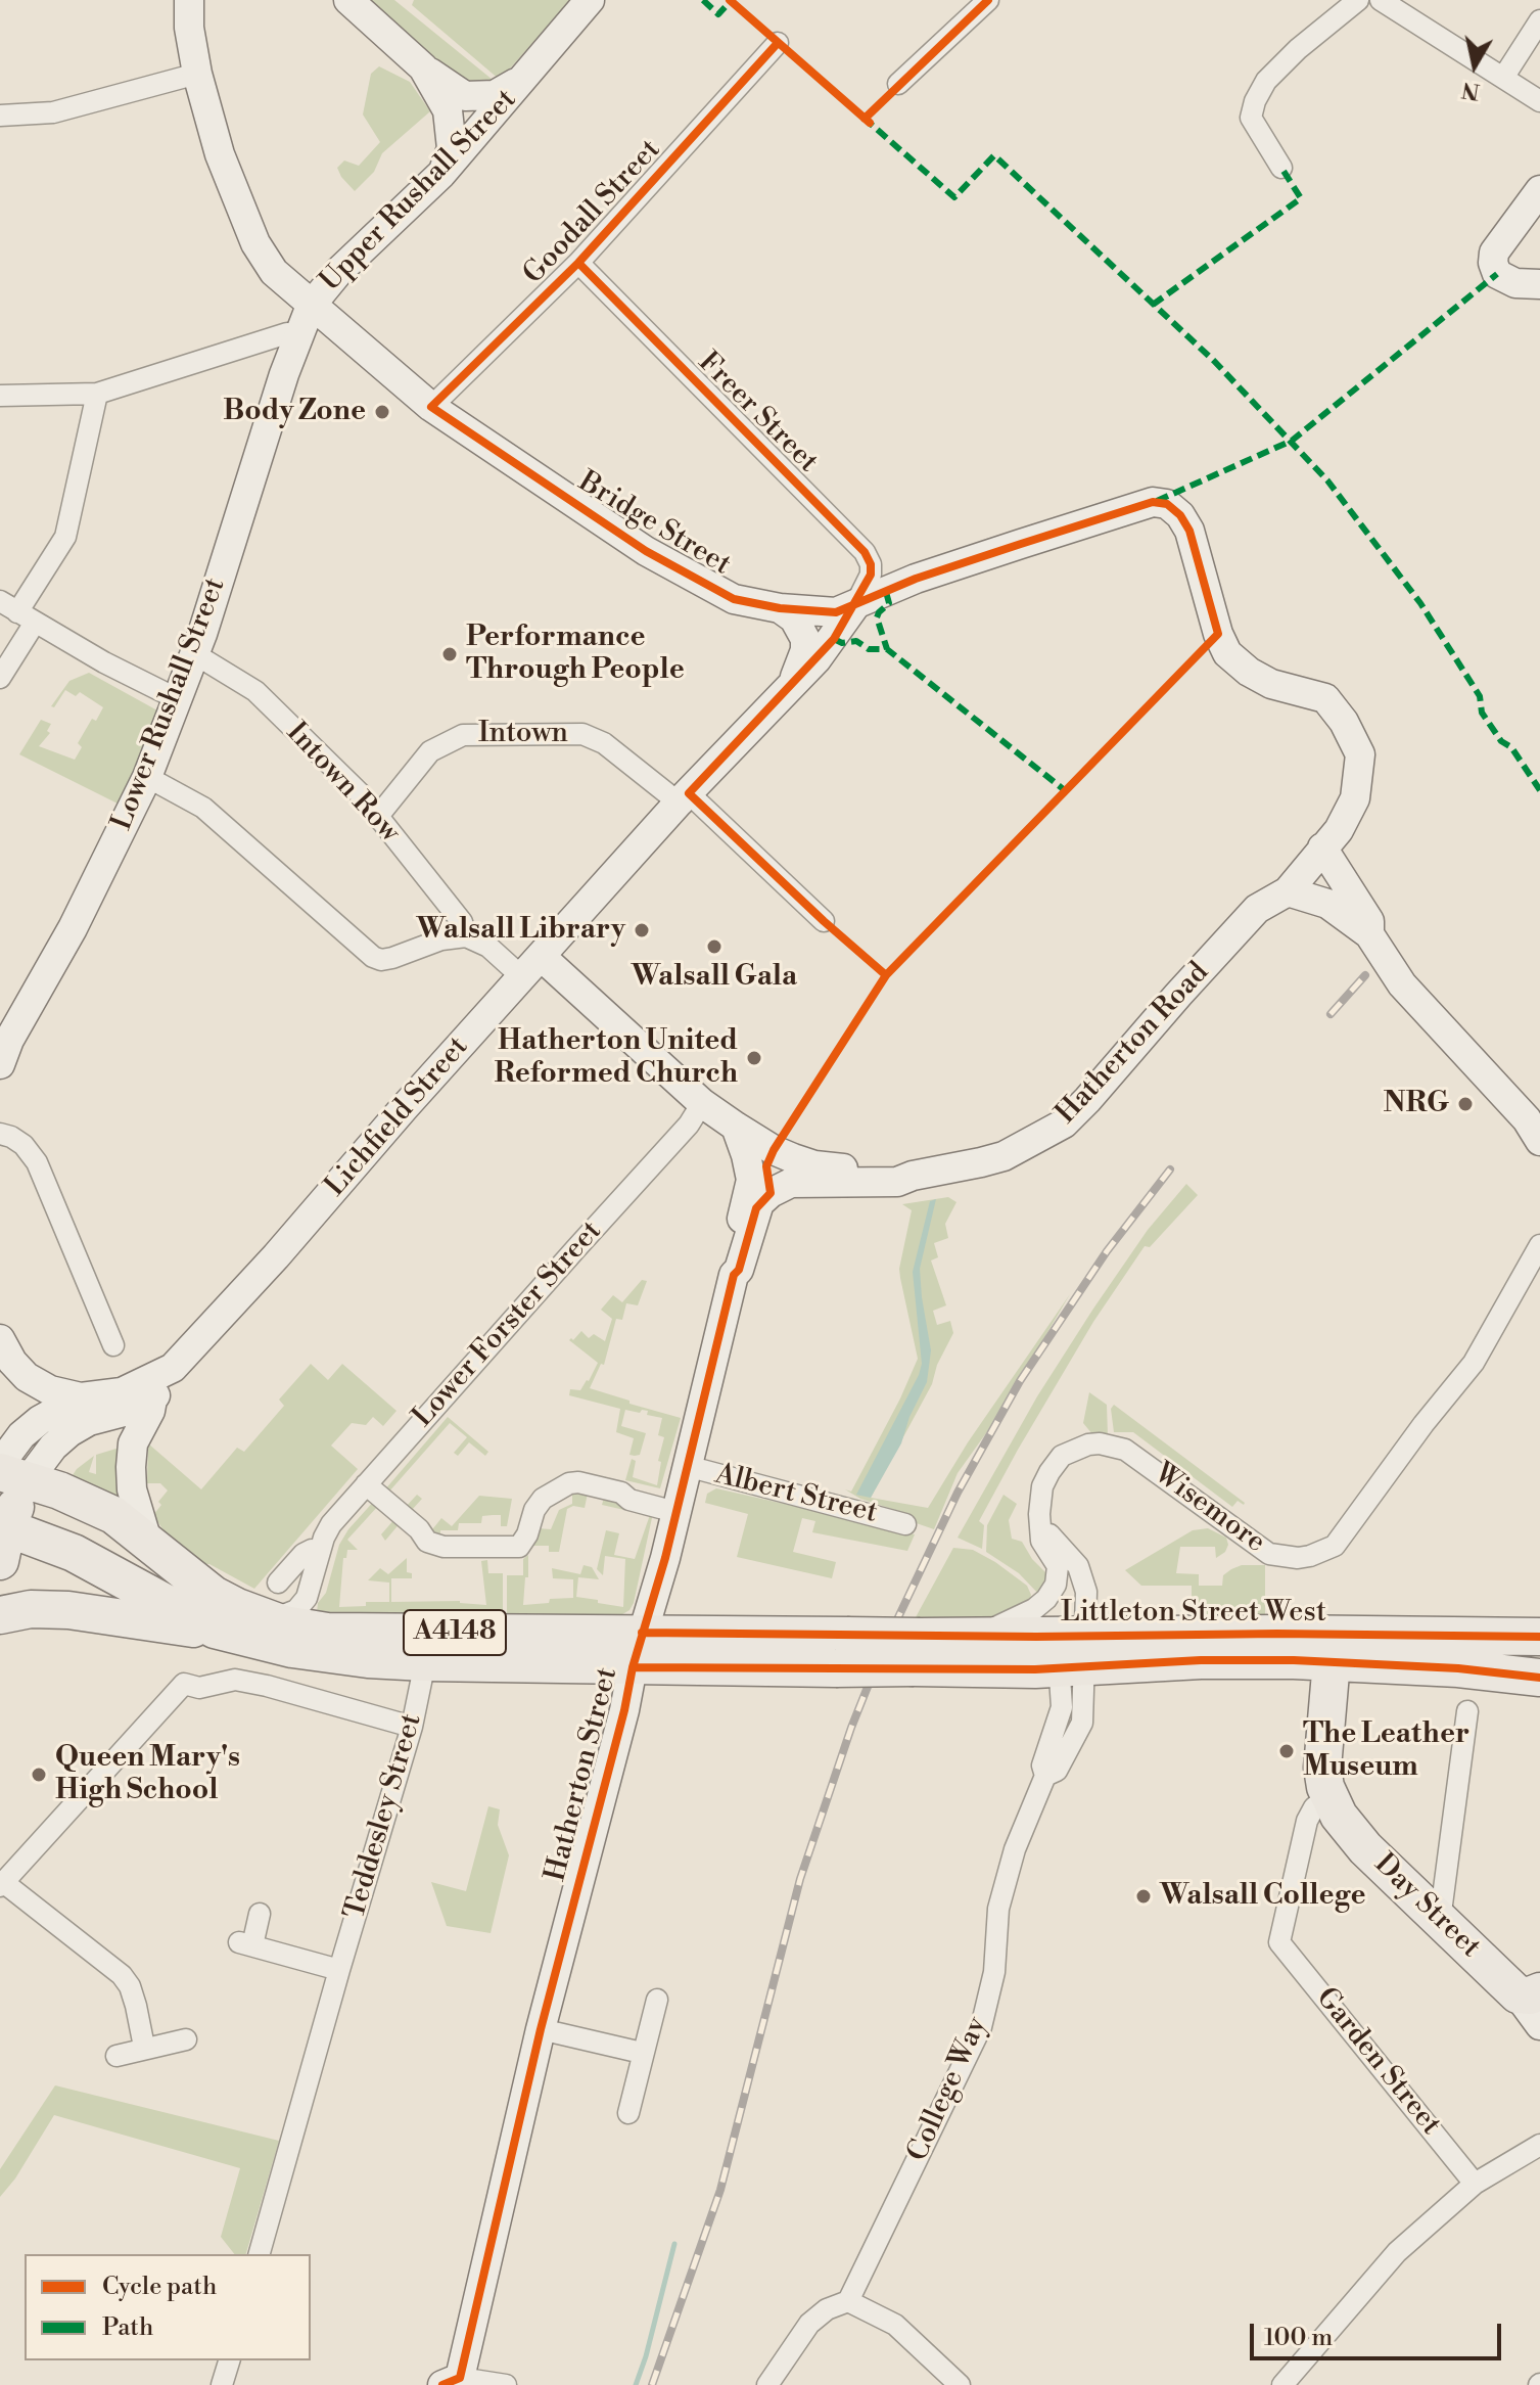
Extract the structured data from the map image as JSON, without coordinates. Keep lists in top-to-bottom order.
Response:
{
  "streets": {
    "highway": ["Littleton Street West", "A4148", "Day Street"],
    "street": [
      "Upper Rushall Street",
      "Goodall Street",
      "Freer Street",
      "Bridge Street",
      "Lower Rushall Street",
      "Intown",
      "Intown Row",
      "Hatherton Road",
      "Lichfield Street",
      "Lower Forster Street",
      "Albert Street",
      "Wisemore",
      "Hatherton Street",
      "Teddesley Street",
      "Garden Street",
      "College Way"
    ]
  },
  "crossings": [
    ["Upper Rushall Street", "Bridge Street"],
    ["Upper Rushall Street", "Lower Rushall Street"],
    ["Goodall Street", "Freer Street"],
    ["Goodall Street", "Bridge Street"],
    ["Freer Street", "Bridge Street"],
    ["Freer Street", "Lichfield Street"],
    ["Bridge Street", "Lower Rushall Street"],
    ["Bridge Street", "Hatherton Road"],
    ["Bridge Street", "Lichfield Street"],
    ["Lower Rushall Street", "Intown Row"],
    ["Intown", "Intown Row"],
    ["Intown", "Lichfield Street"],
    ["Hatherton Road", "Lichfield Street"],
    ["Hatherton Road", "Lower Forster Street"],
    ["Hatherton Road", "Hatherton Street"],
    ["Lichfield Street", "A4148"],
    ["Lower Forster Street", "A4148"],
    ["Albert Street", "Hatherton Street"],
    ["Wisemore", "Littleton Street West"],
    ["Wisemore", "College Way"],
    ["Littleton Street West", "A4148"],
    ["Littleton Street West", "Hatherton Street"],
    ["Littleton Street West", "College Way"],
    ["A4148", "Hatherton Street"],
    ["A4148", "Teddesley Street"],
    ["Day Street", "Garden Street"]
  ],
  "places": [
    "Body Zone",
    "Performance Through People",
    "Walsall Library",
    "Walsall Gala",
    "Hatherton United Reformed Church",
    "NRG",
    "The Leather Museum",
    "Queen Mary's High School",
    "Walsall College"
  ],
  "legend": ["Cycle path", "Path"],
  "scale_bar": "100 m",
  "north": "bottom"
}
